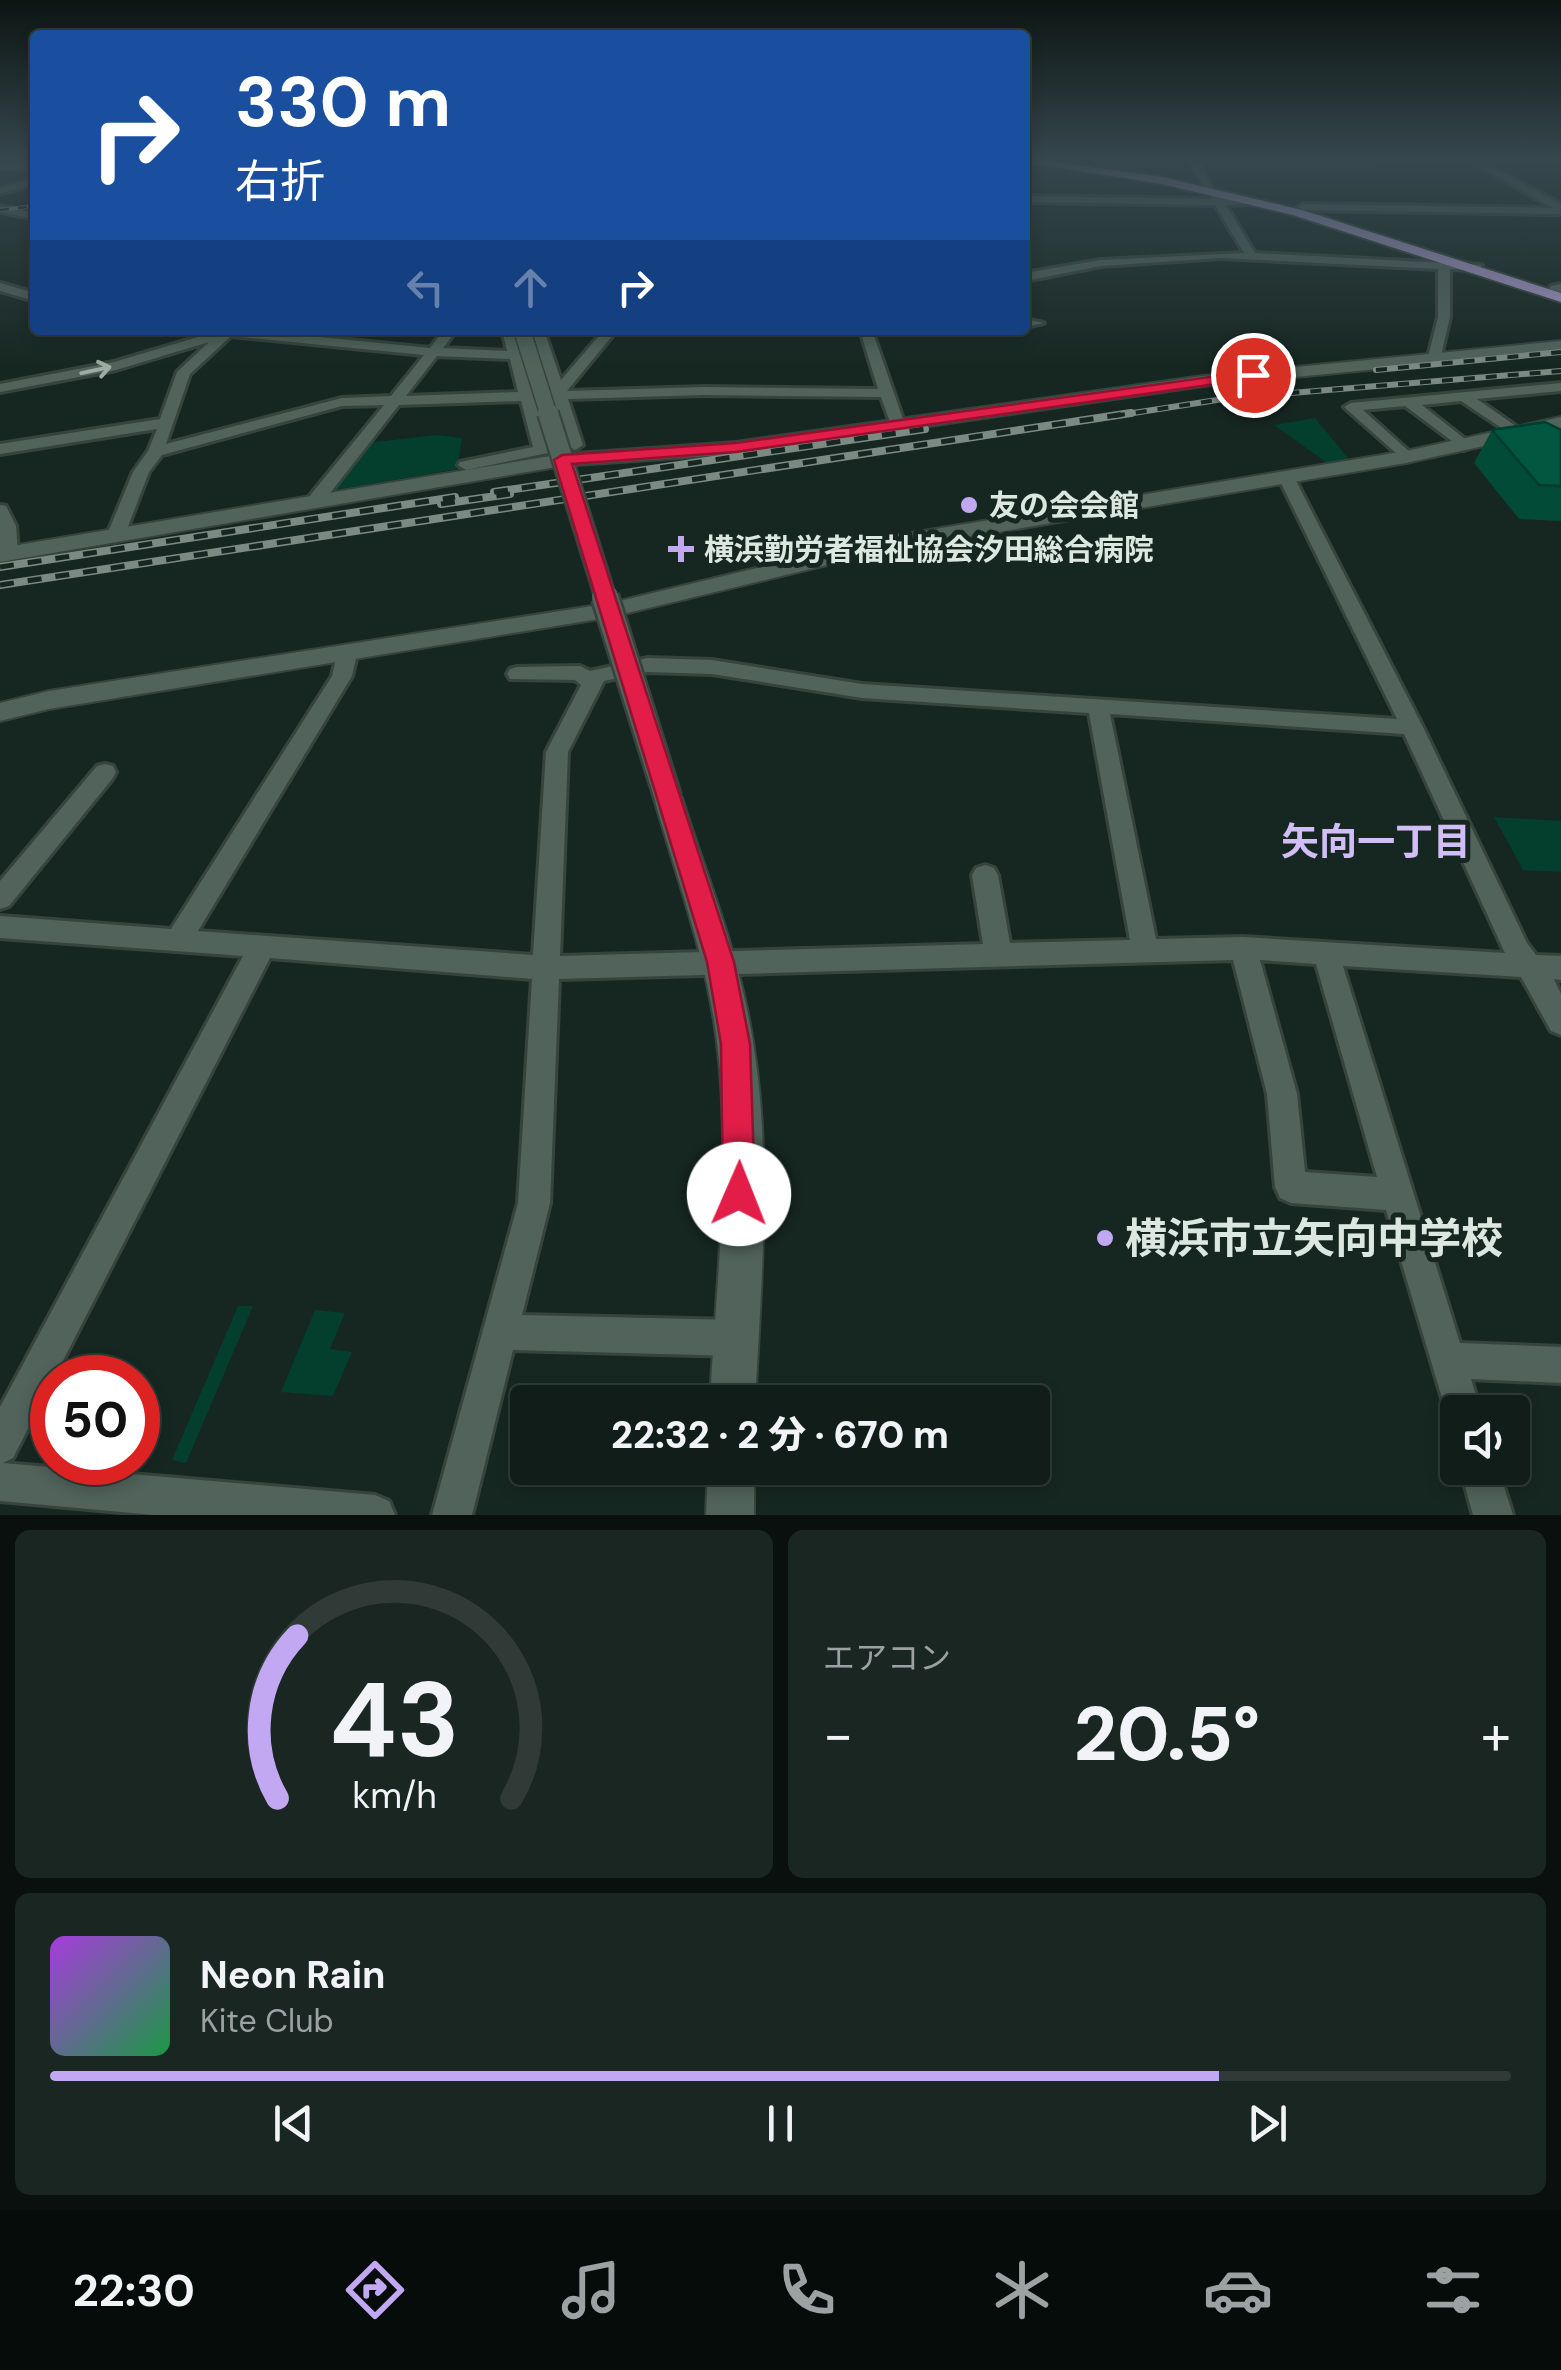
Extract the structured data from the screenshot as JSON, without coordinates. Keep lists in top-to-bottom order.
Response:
{
  "districts": ["矢向一丁目"],
  "places": {
    "other": ["友の会会館", "横浜市立矢向中学校"],
    "health": ["横浜勤労者福祉協会汐田総合病院"]
  },
  "page": {
    "turn": ["330 m", "右折"],
    "limit": "50",
    "trip": "22:32 · 2 分 · 670 m",
    "tile": "エアコン",
    "heat": ["−", "20.5°", "+"],
    "song": ["Neon Rain", "Kite Club"],
    "tabs": "22:30",
    "gauge": ["43", "km/h"]
  }
}
